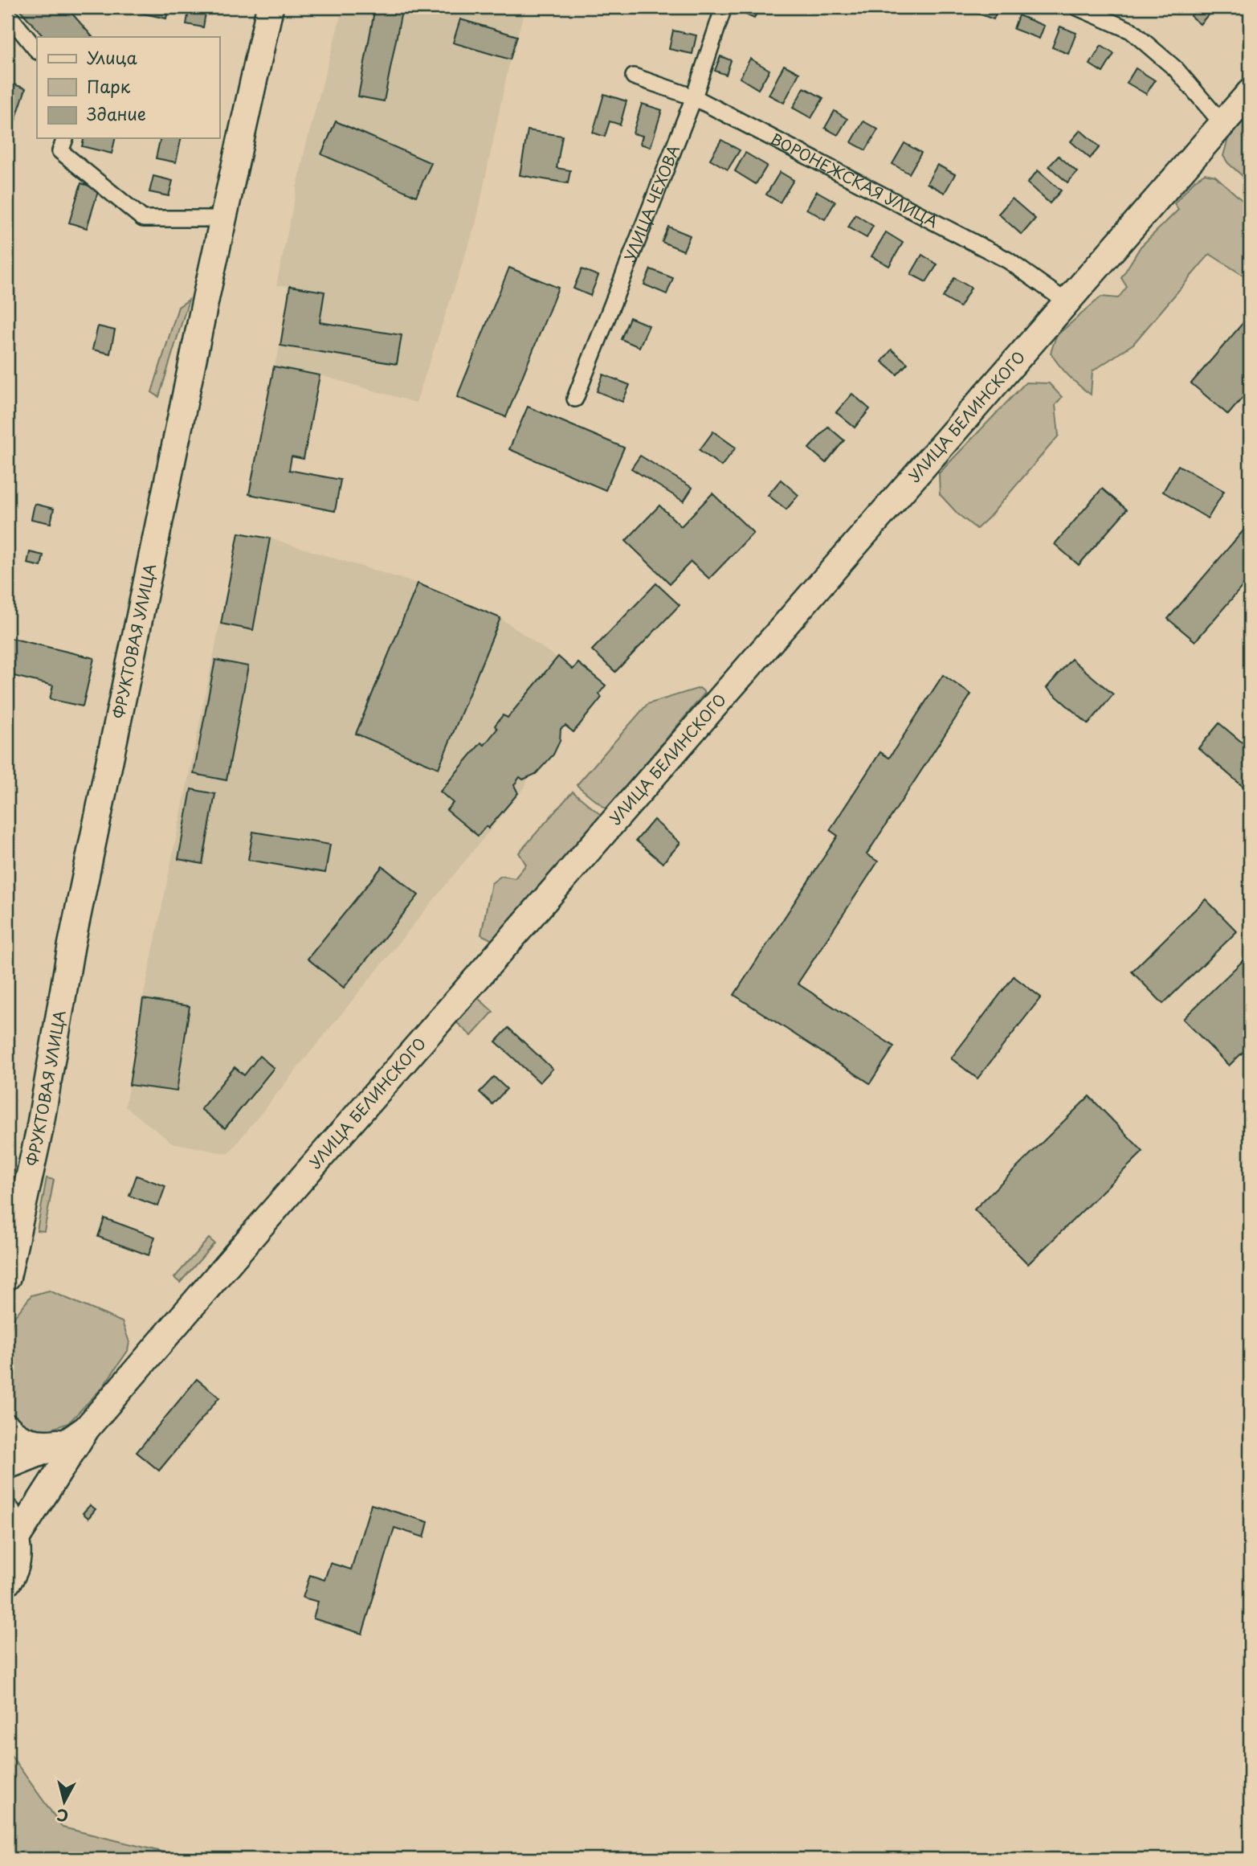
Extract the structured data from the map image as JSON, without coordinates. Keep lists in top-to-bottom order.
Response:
{
  "streets": {
    "main road": ["УЛИЦА БЕЛИНСКОГО", "ФРУКТОВАЯ УЛИЦА"],
    "street": ["ВОРОНЕЖСКАЯ УЛИЦА", "УЛИЦА ЧЕХОВА"]
  },
  "crossings": [
    ["ВОРОНЕЖСКАЯ УЛИЦА", "УЛИЦА ЧЕХОВА"],
    ["ВОРОНЕЖСКАЯ УЛИЦА", "УЛИЦА БЕЛИНСКОГО"]
  ],
  "legend": ["Улица", "Парк", "Здание"],
  "north": "bottom"
}
